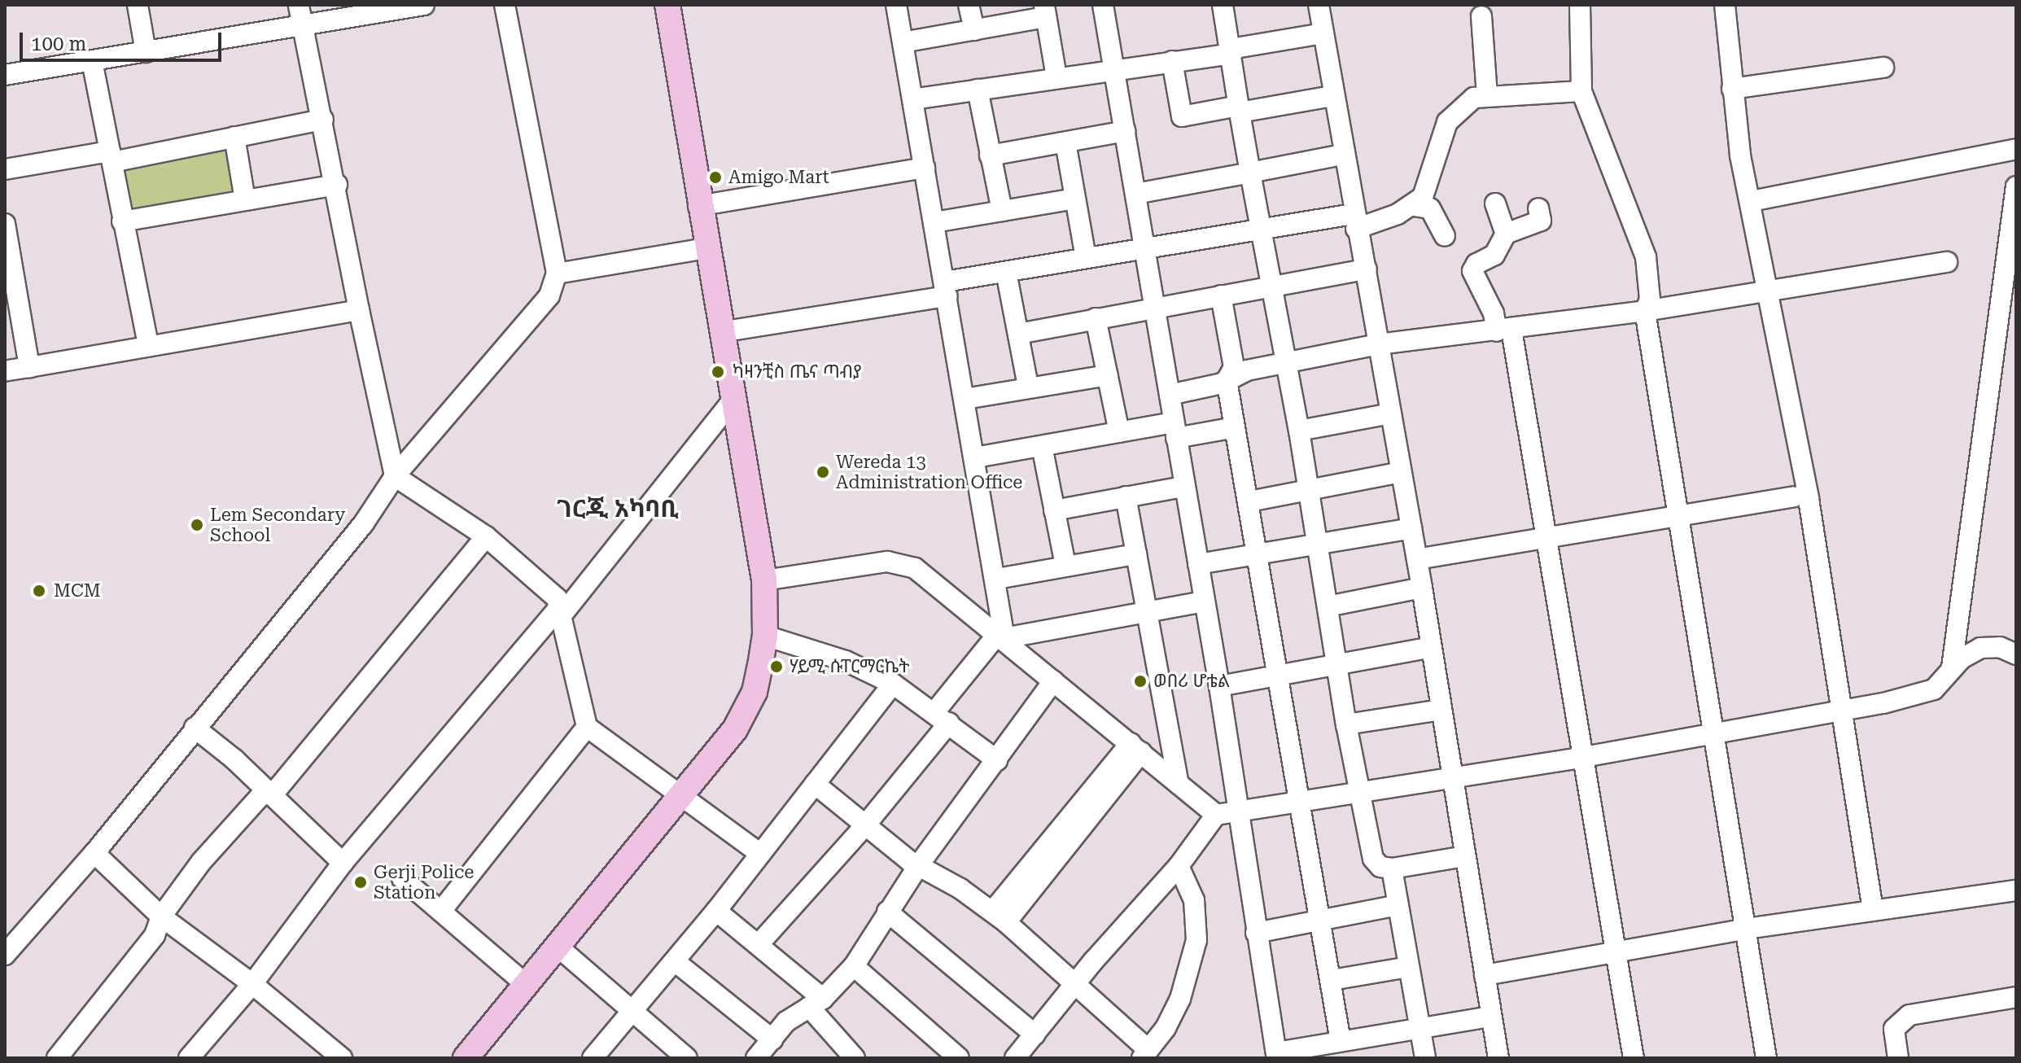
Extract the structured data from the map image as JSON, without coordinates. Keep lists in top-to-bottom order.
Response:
{
  "districts": ["ገርጂ አካባቢ"],
  "places": [
    "Amigo Mart",
    "ካዛንቺስ ጤና ጣብያ",
    "Wereda 13 Administration Office",
    "Lem Secondary School",
    "MCM",
    "ሃይሚ ሱፐርማርኬት",
    "ወበሪ ሆቴል",
    "Gerji Police Station"
  ],
  "scale_bar": "100 m"
}
